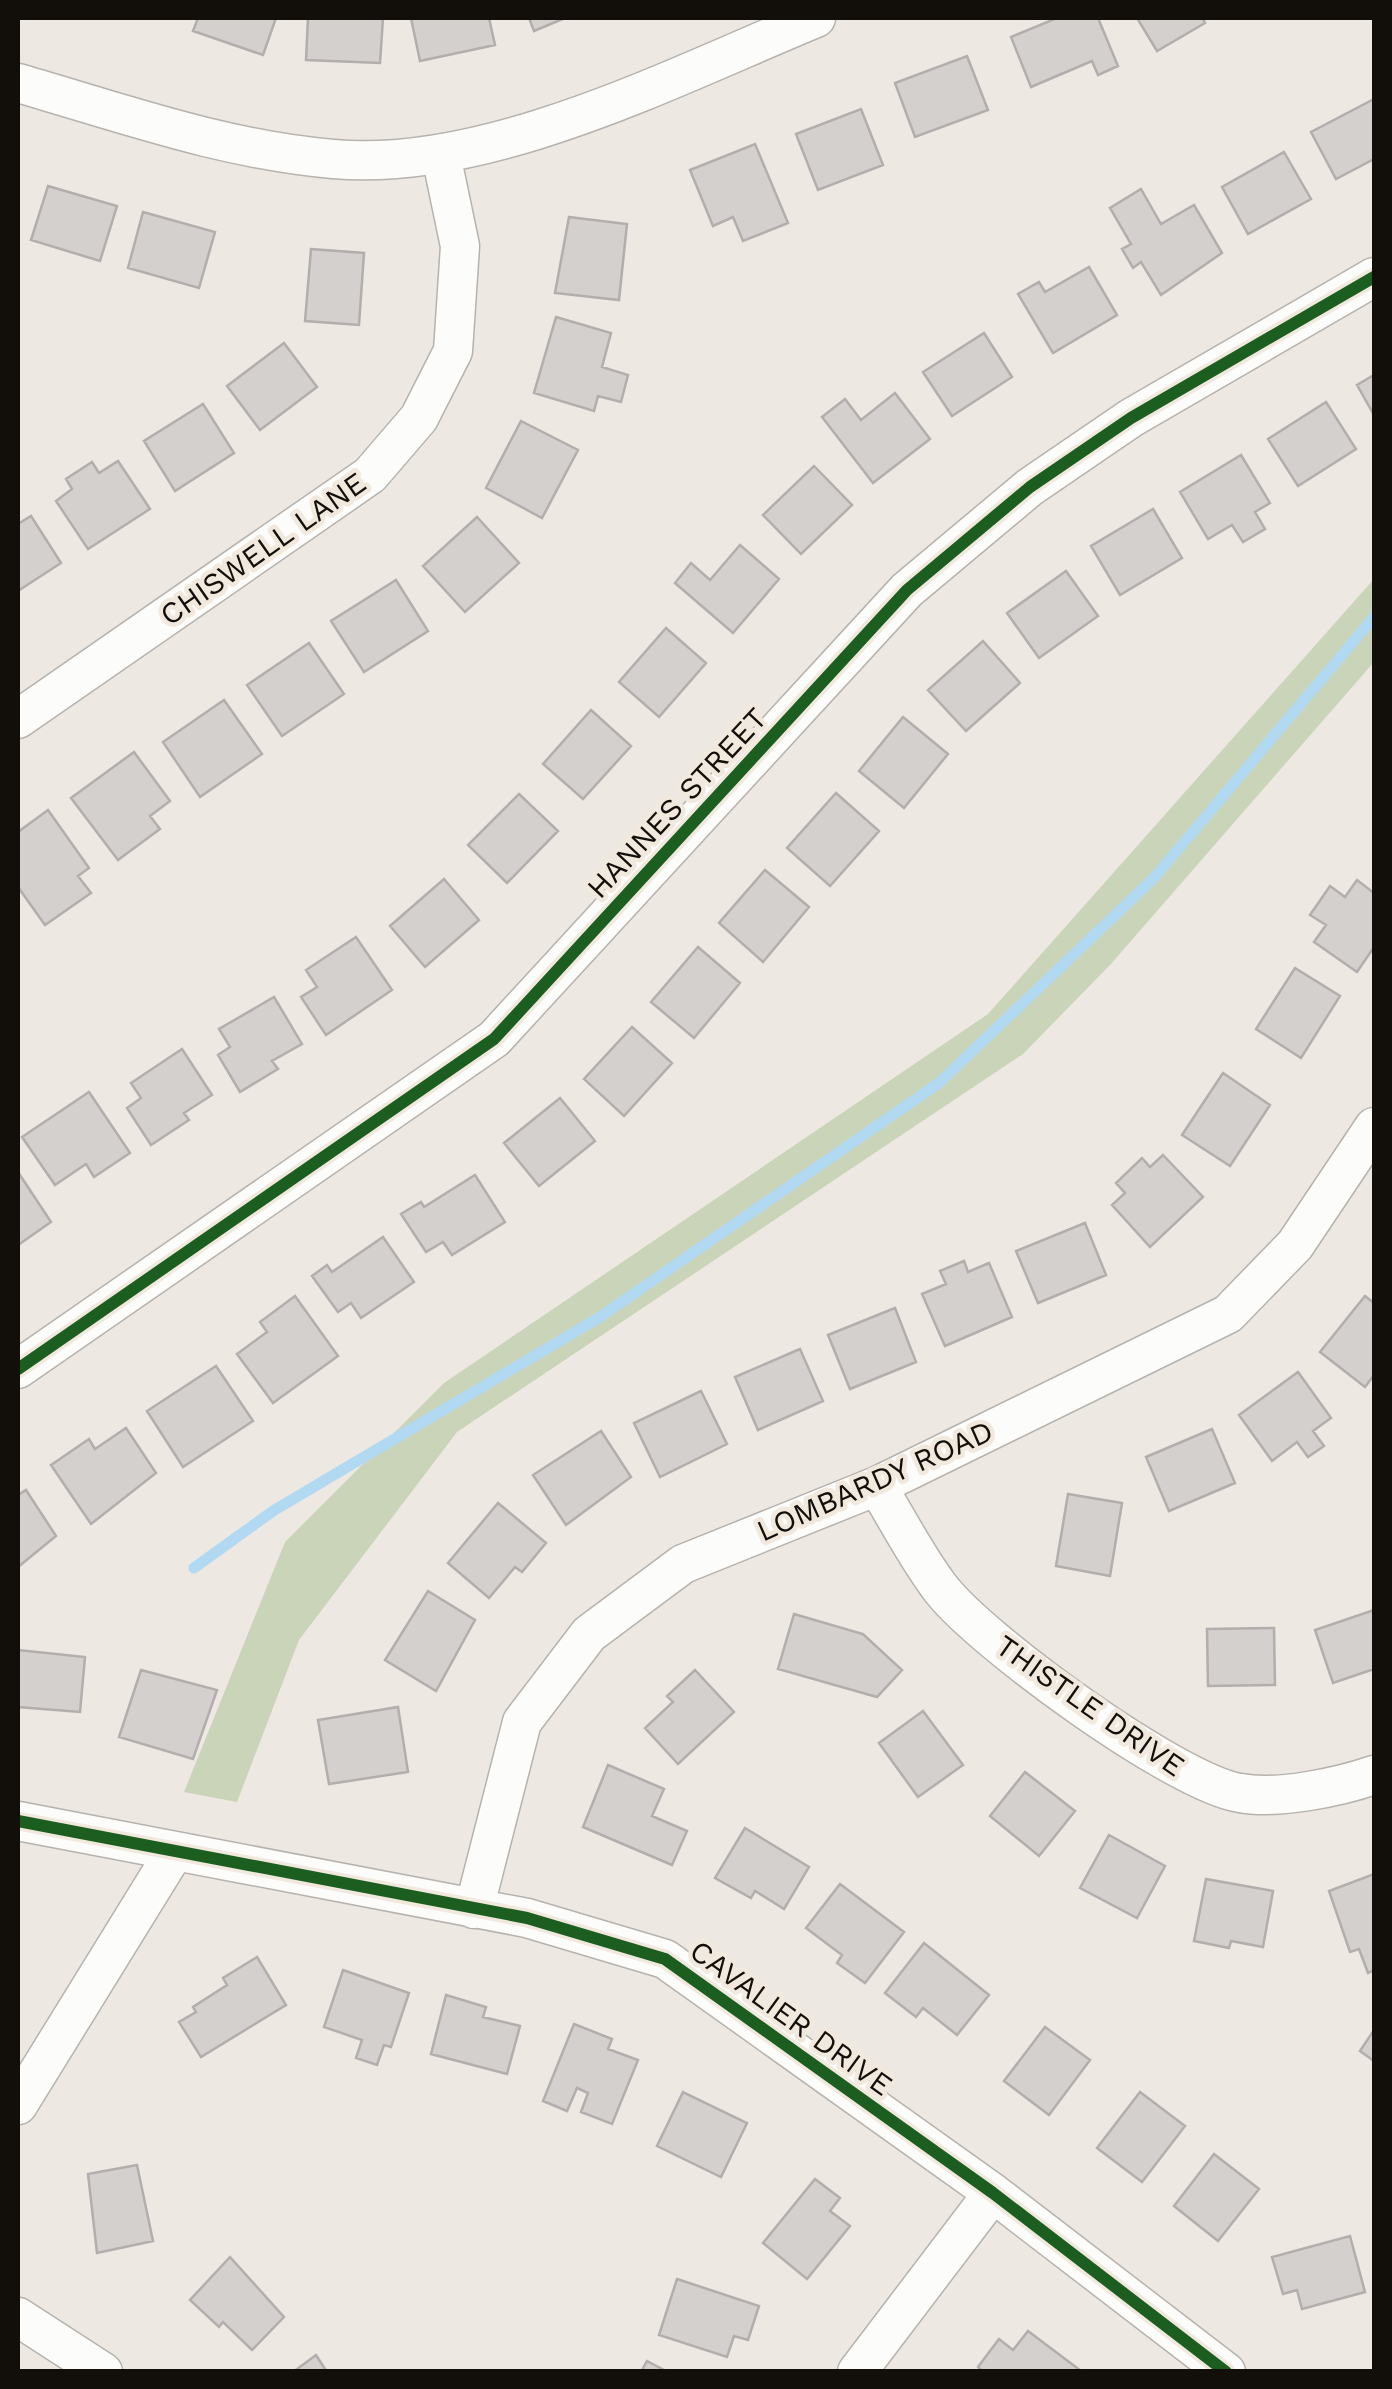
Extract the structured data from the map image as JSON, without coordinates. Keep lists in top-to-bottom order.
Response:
{
  "streets": {
    "street": [
      "CHISWELL LANE",
      "HANNES STREET",
      "LOMBARDY ROAD",
      "THISTLE DRIVE",
      "CAVALIER DRIVE"
    ]
  },
  "crossings": [
    ["LOMBARDY ROAD", "THISTLE DRIVE"],
    ["LOMBARDY ROAD", "CAVALIER DRIVE"]
  ]
}
